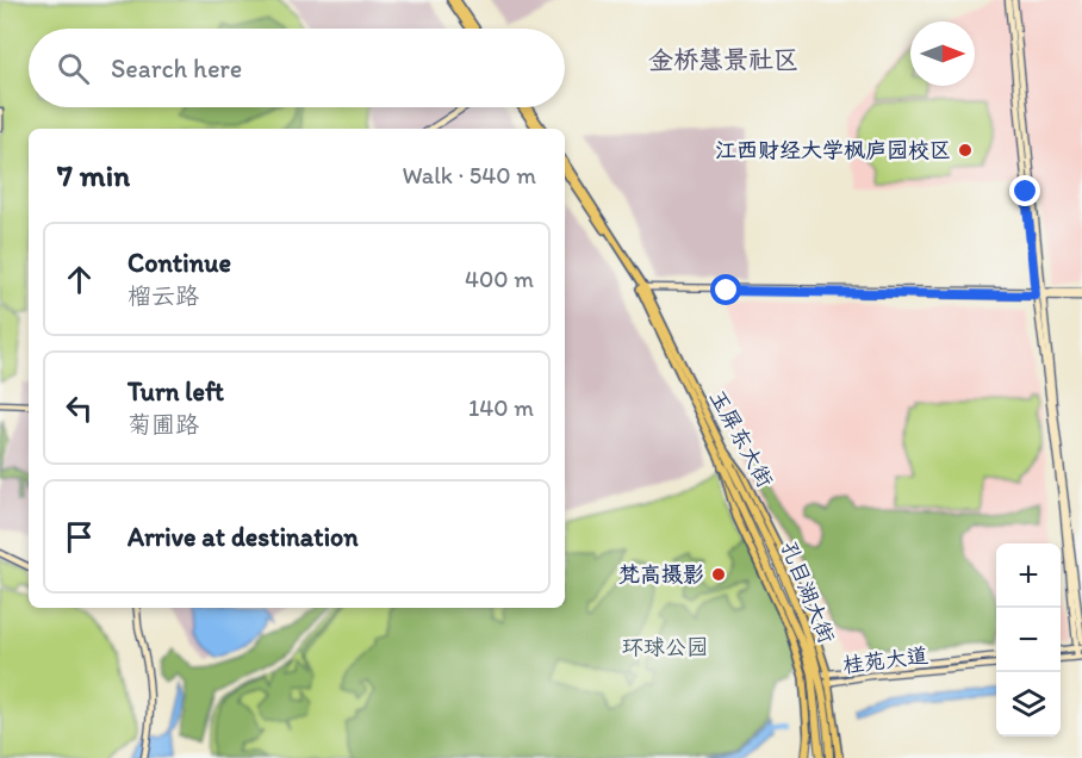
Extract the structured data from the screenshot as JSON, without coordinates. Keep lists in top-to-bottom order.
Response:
{
  "streets": {
    "highway": ["孔目湖大街"],
    "main road": ["玉屏东大街"],
    "street": ["桂苑大道"]
  },
  "crossings": [
    ["玉屏东大街", "孔目湖大街"],
    ["玉屏东大街", "桂苑大道"]
  ],
  "districts": ["金桥慧景社区"],
  "parks": ["环球公园"],
  "places": ["江西财经大学枫庐园校区", "梵高摄影"],
  "north": "right",
  "page": {
    "search": "Search here",
    "heading": ["7 min", "Walk · 540 m"],
    "list": [
      ["Continue", "榴云路", "400 m"],
      ["Turn left", "菊圃路", "140 m"],
      "Arrive at destination"
    ],
    "map_buttons": ["+", "−"]
  }
}
